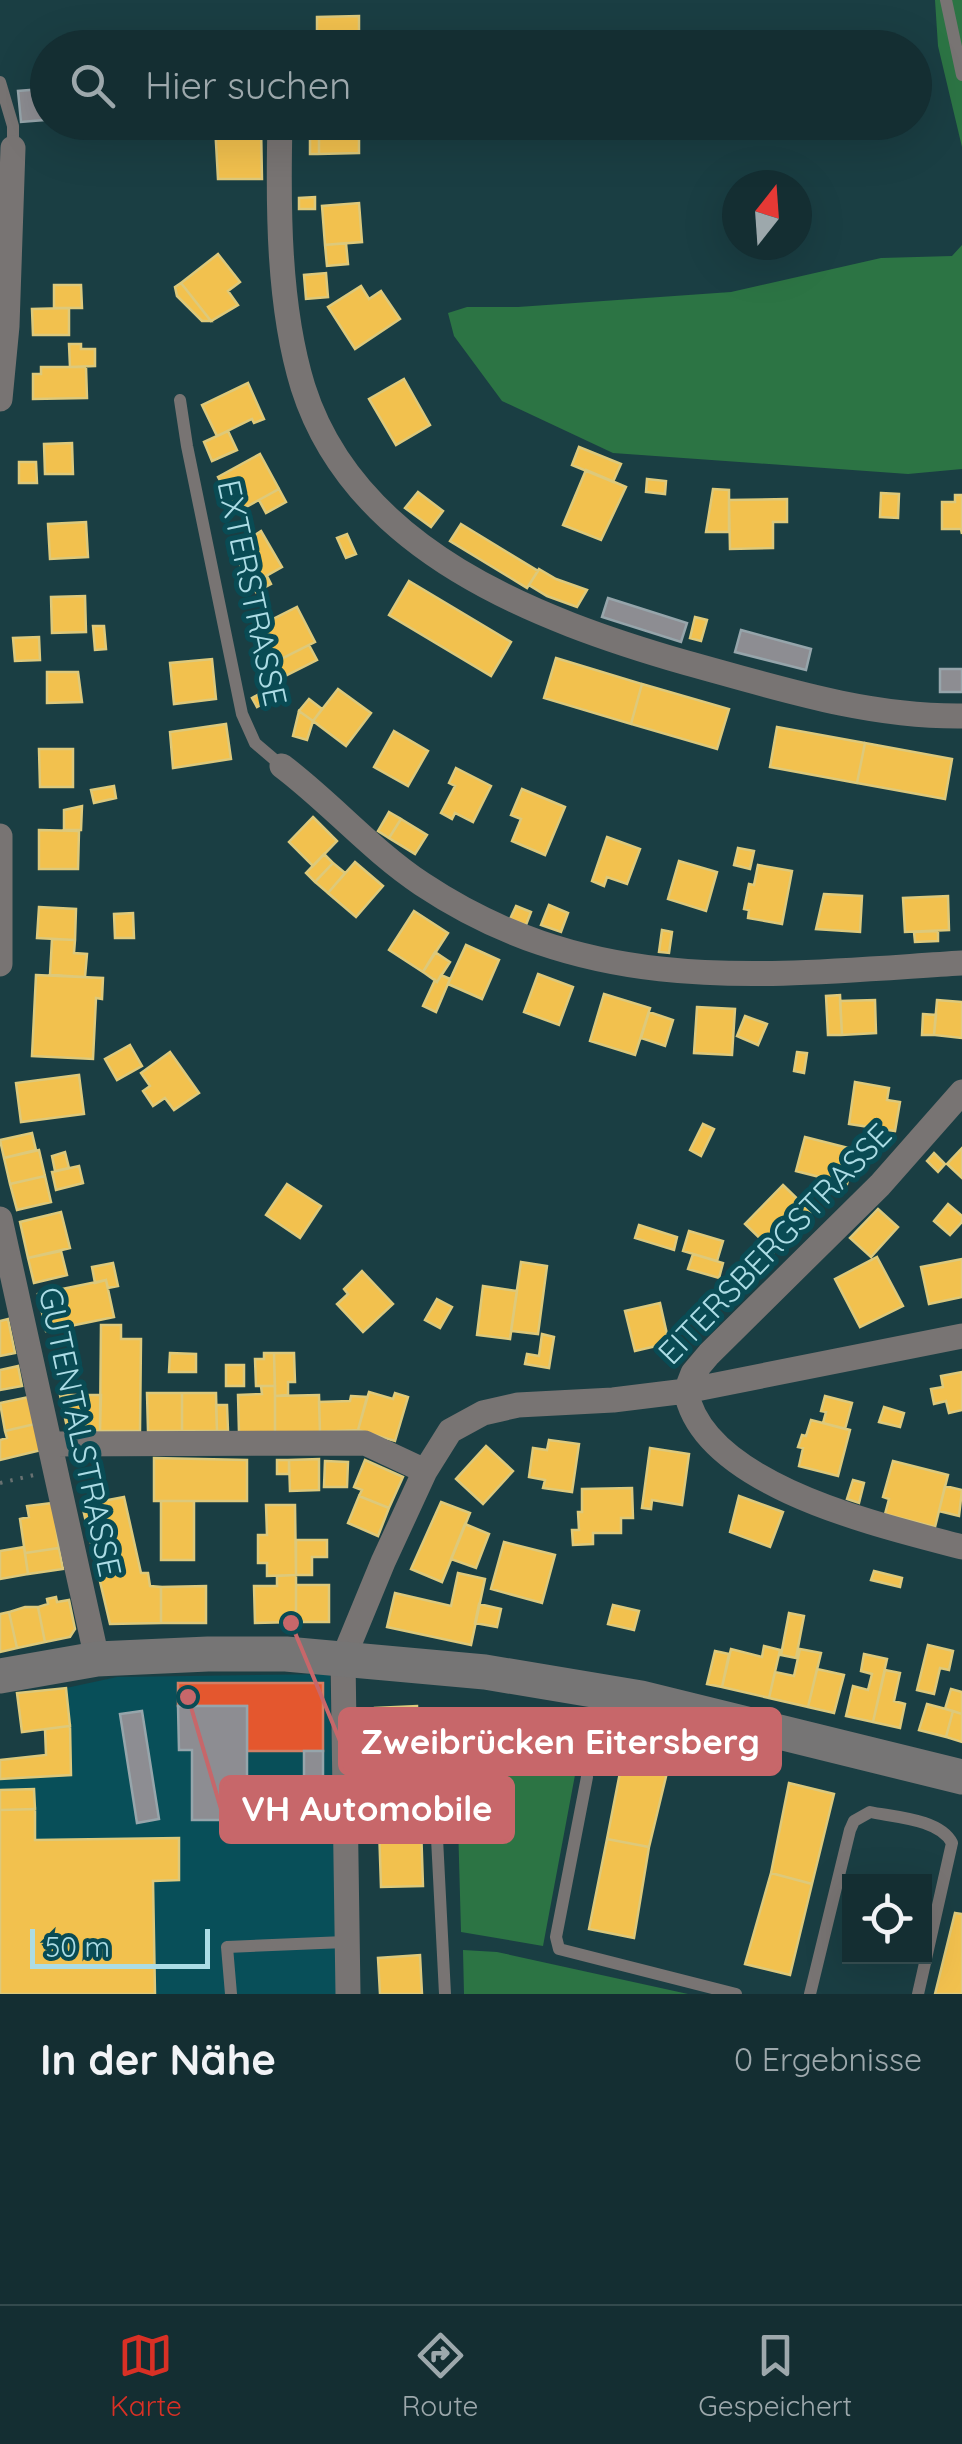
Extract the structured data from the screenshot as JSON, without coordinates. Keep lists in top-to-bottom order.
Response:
{
  "streets": {
    "street": ["EXTERSTRASSE", "EITERSBERGSTRASSE", "GUTENTALSTRASSE"]
  },
  "places": ["Zweibrücken Eitersberg", "VH Automobile"],
  "scale_bar": "50 m",
  "north": "top",
  "page": {
    "search": "Hier suchen",
    "scale": "50 m",
    "heading": ["In der Nähe", "0 Ergebnisse"],
    "nav": ["Karte", "Route", "Gespeichert"]
  }
}
